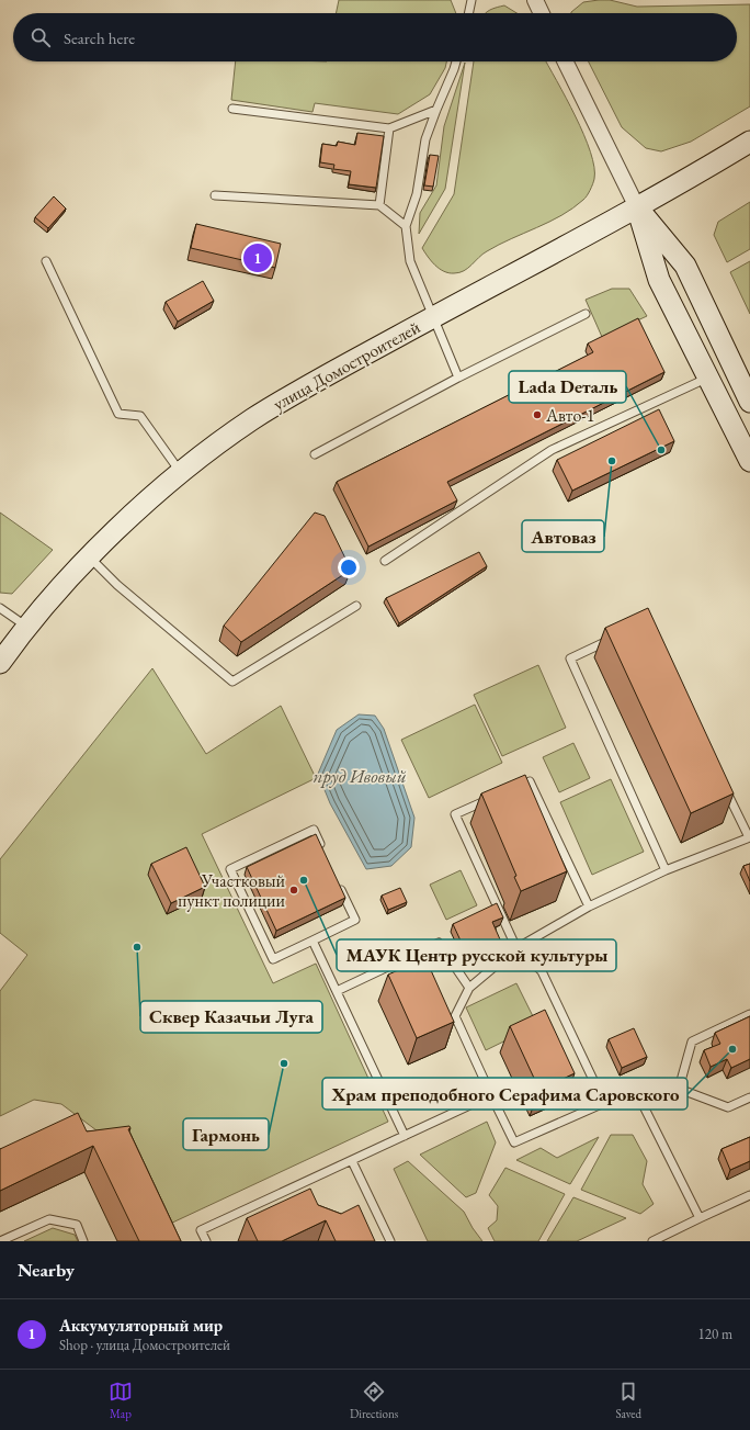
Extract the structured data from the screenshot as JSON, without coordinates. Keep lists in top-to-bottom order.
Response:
{
  "streets": {
    "main road": ["улица Домостроителей"]
  },
  "water": ["пруд Ивовый"],
  "places": [
    "Авто-1",
    "Lada Dеталь",
    "Автоваз",
    "МАУК Центр русской культуры",
    "Участковый пункт полиции",
    "Сквер Казачьи Луга",
    "Храм преподобного Серафима Саровского",
    "Гармонь"
  ],
  "page": {
    "search": "Search here",
    "pins": "1",
    "heading": "Nearby",
    "list": [
      {
        "mark": "1",
        "name": "Аккумуляторный мир",
        "note": "Shop · улица Домостроителей",
        "value": "120 m"
      }
    ],
    "nav": ["Map", "Directions", "Saved"]
  }
}
